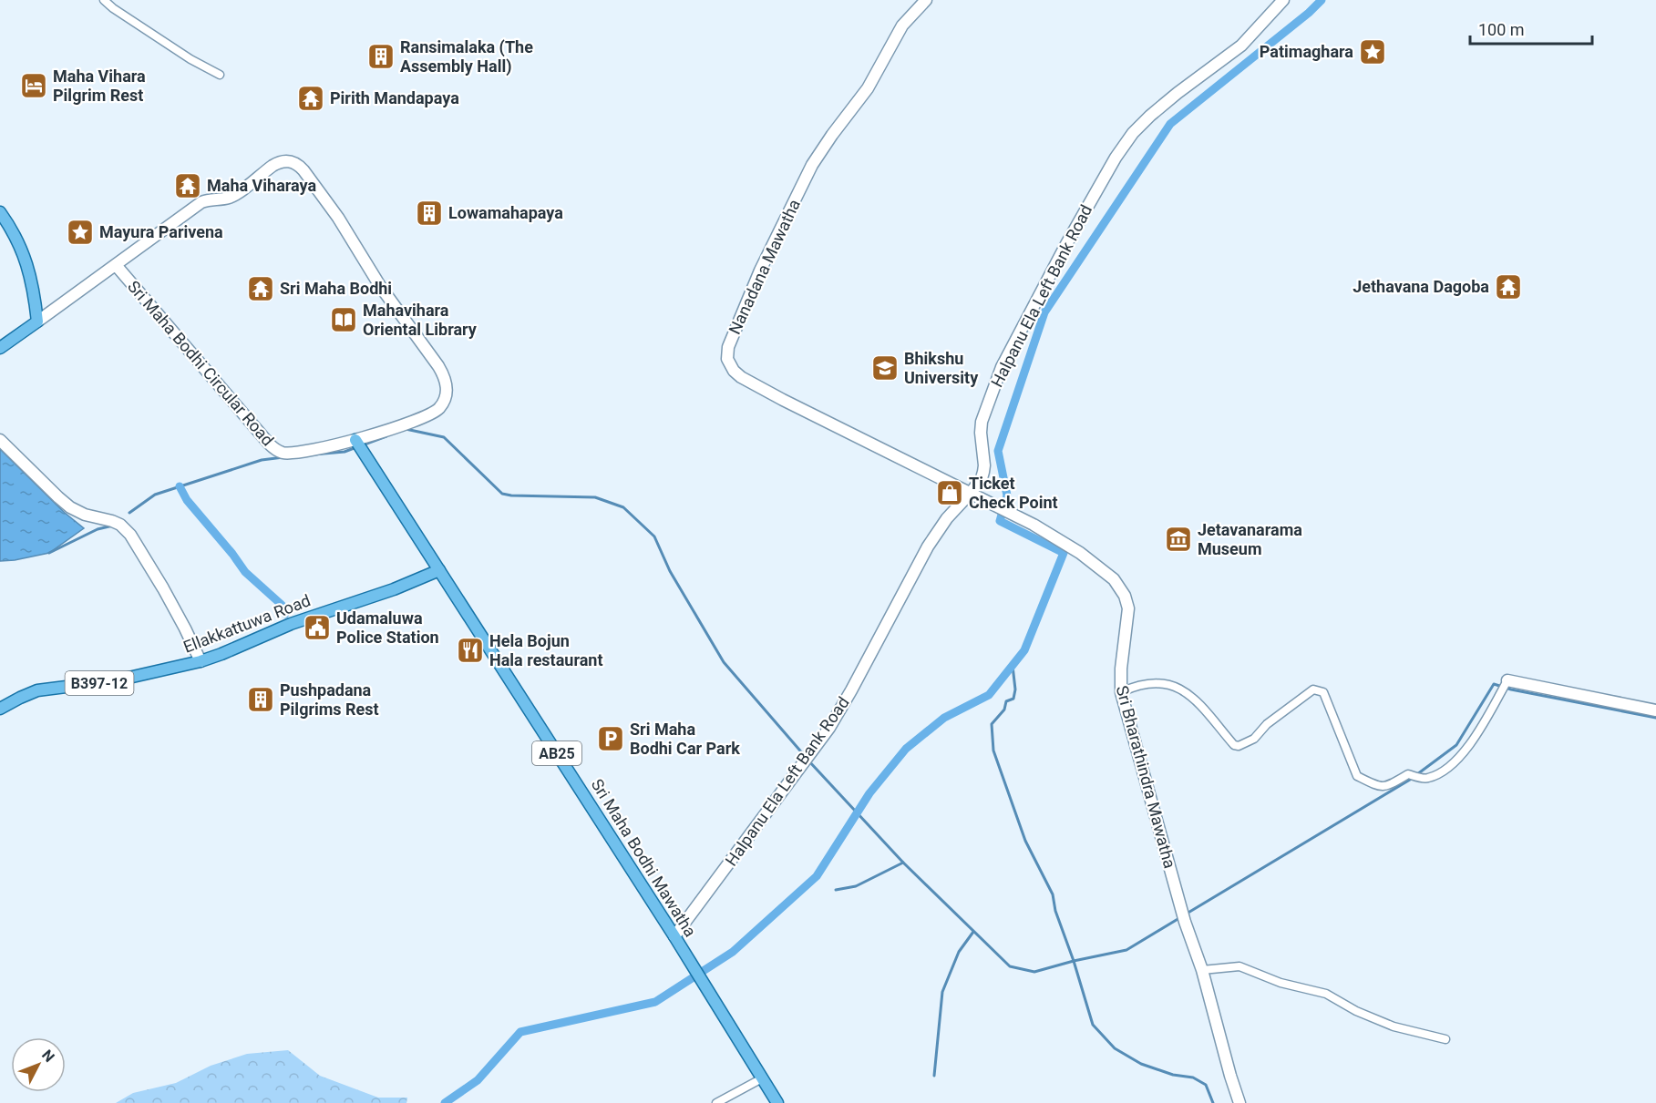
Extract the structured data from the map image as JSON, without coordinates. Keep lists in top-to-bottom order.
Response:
{
  "streets": {
    "main road": [
      "Nanadana Mawatha",
      "Halpanu Ela Left Bank Road",
      "Sri Maha Bodhi Circular Road",
      "Ellakkattuwa Road",
      "B397-12",
      "AB25",
      "Sri Bharathindra Mawatha",
      "Sri Maha Bodhi Mawatha"
    ]
  },
  "crossings": [
    ["Nanadana Mawatha", "Halpanu Ela Left Bank Road"],
    ["Nanadana Mawatha", "Sri Bharathindra Mawatha"],
    ["Halpanu Ela Left Bank Road", "Sri Bharathindra Mawatha"],
    ["Halpanu Ela Left Bank Road", "Sri Maha Bodhi Mawatha"],
    ["Sri Maha Bodhi Circular Road", "Sri Maha Bodhi Mawatha"],
    ["Ellakkattuwa Road", "Sri Maha Bodhi Mawatha"]
  ],
  "places": {
    "place": ["Patimaghara", "Mayura Parivena"],
    "building": ["Ransimalaka (The Assembly Hall)", "Lowamahapaya", "Pushpadana Pilgrims Rest"],
    "hotel": ["Maha Vihara Pilgrim Rest"],
    "temple": [
      "Pirith Mandapaya",
      "Maha Viharaya",
      "Jethavana Dagoba",
      "Sri Maha Bodhi"
    ],
    "library": ["Mahavihara Oriental Library"],
    "school or university": ["Bhikshu University"],
    "shop": ["Ticket Check Point"],
    "museum": ["Jetavanarama Museum"],
    "public building": ["Udamaluwa Police Station"],
    "restaurant": ["Hela Bojun Hala restaurant"],
    "parking": ["Sri Maha Bodhi Car Park"]
  },
  "scale_bar": "100 m",
  "north": "top right"
}
